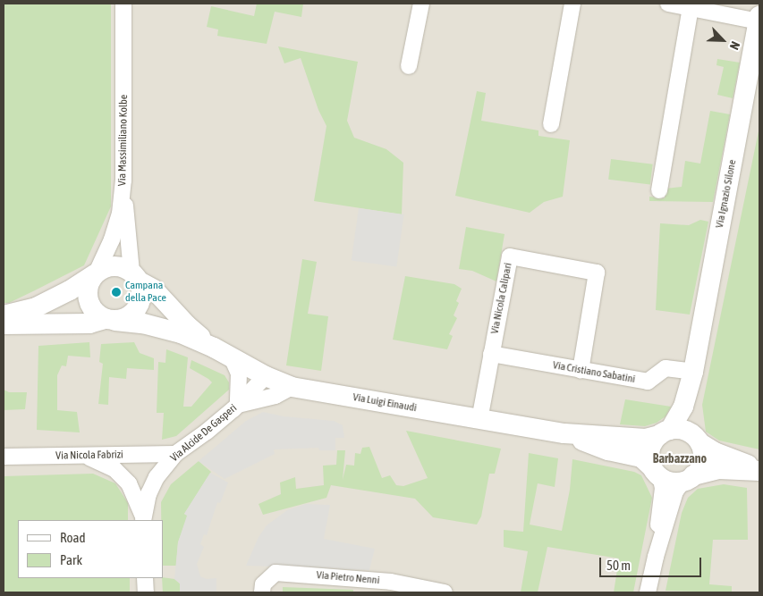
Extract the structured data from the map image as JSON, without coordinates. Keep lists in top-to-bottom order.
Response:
{
  "streets": {
    "street": [
      "Via Massimiliano Kolbe",
      "Via Ignazio Silone",
      "Via Nicola Calipari",
      "Via Cristiano Sabatini",
      "Via Luigi Einaudi",
      "Via Alcide De Gasperi",
      "Via Nicola Fabrizi",
      "Via Pietro Nenni"
    ]
  },
  "crossings": [
    ["Via Massimiliano Kolbe", "Via Luigi Einaudi"],
    ["Via Ignazio Silone", "Via Cristiano Sabatini"],
    ["Via Ignazio Silone", "Via Luigi Einaudi"],
    ["Via Nicola Calipari", "Via Cristiano Sabatini"],
    ["Via Nicola Calipari", "Via Luigi Einaudi"],
    ["Via Luigi Einaudi", "Via Alcide De Gasperi"],
    ["Via Alcide De Gasperi", "Via Nicola Fabrizi"]
  ],
  "districts": ["Barbazzano"],
  "places": ["Campana della Pace"],
  "legend": ["Road", "Park"],
  "scale_bar": "50 m",
  "north": "bottom right"
}
